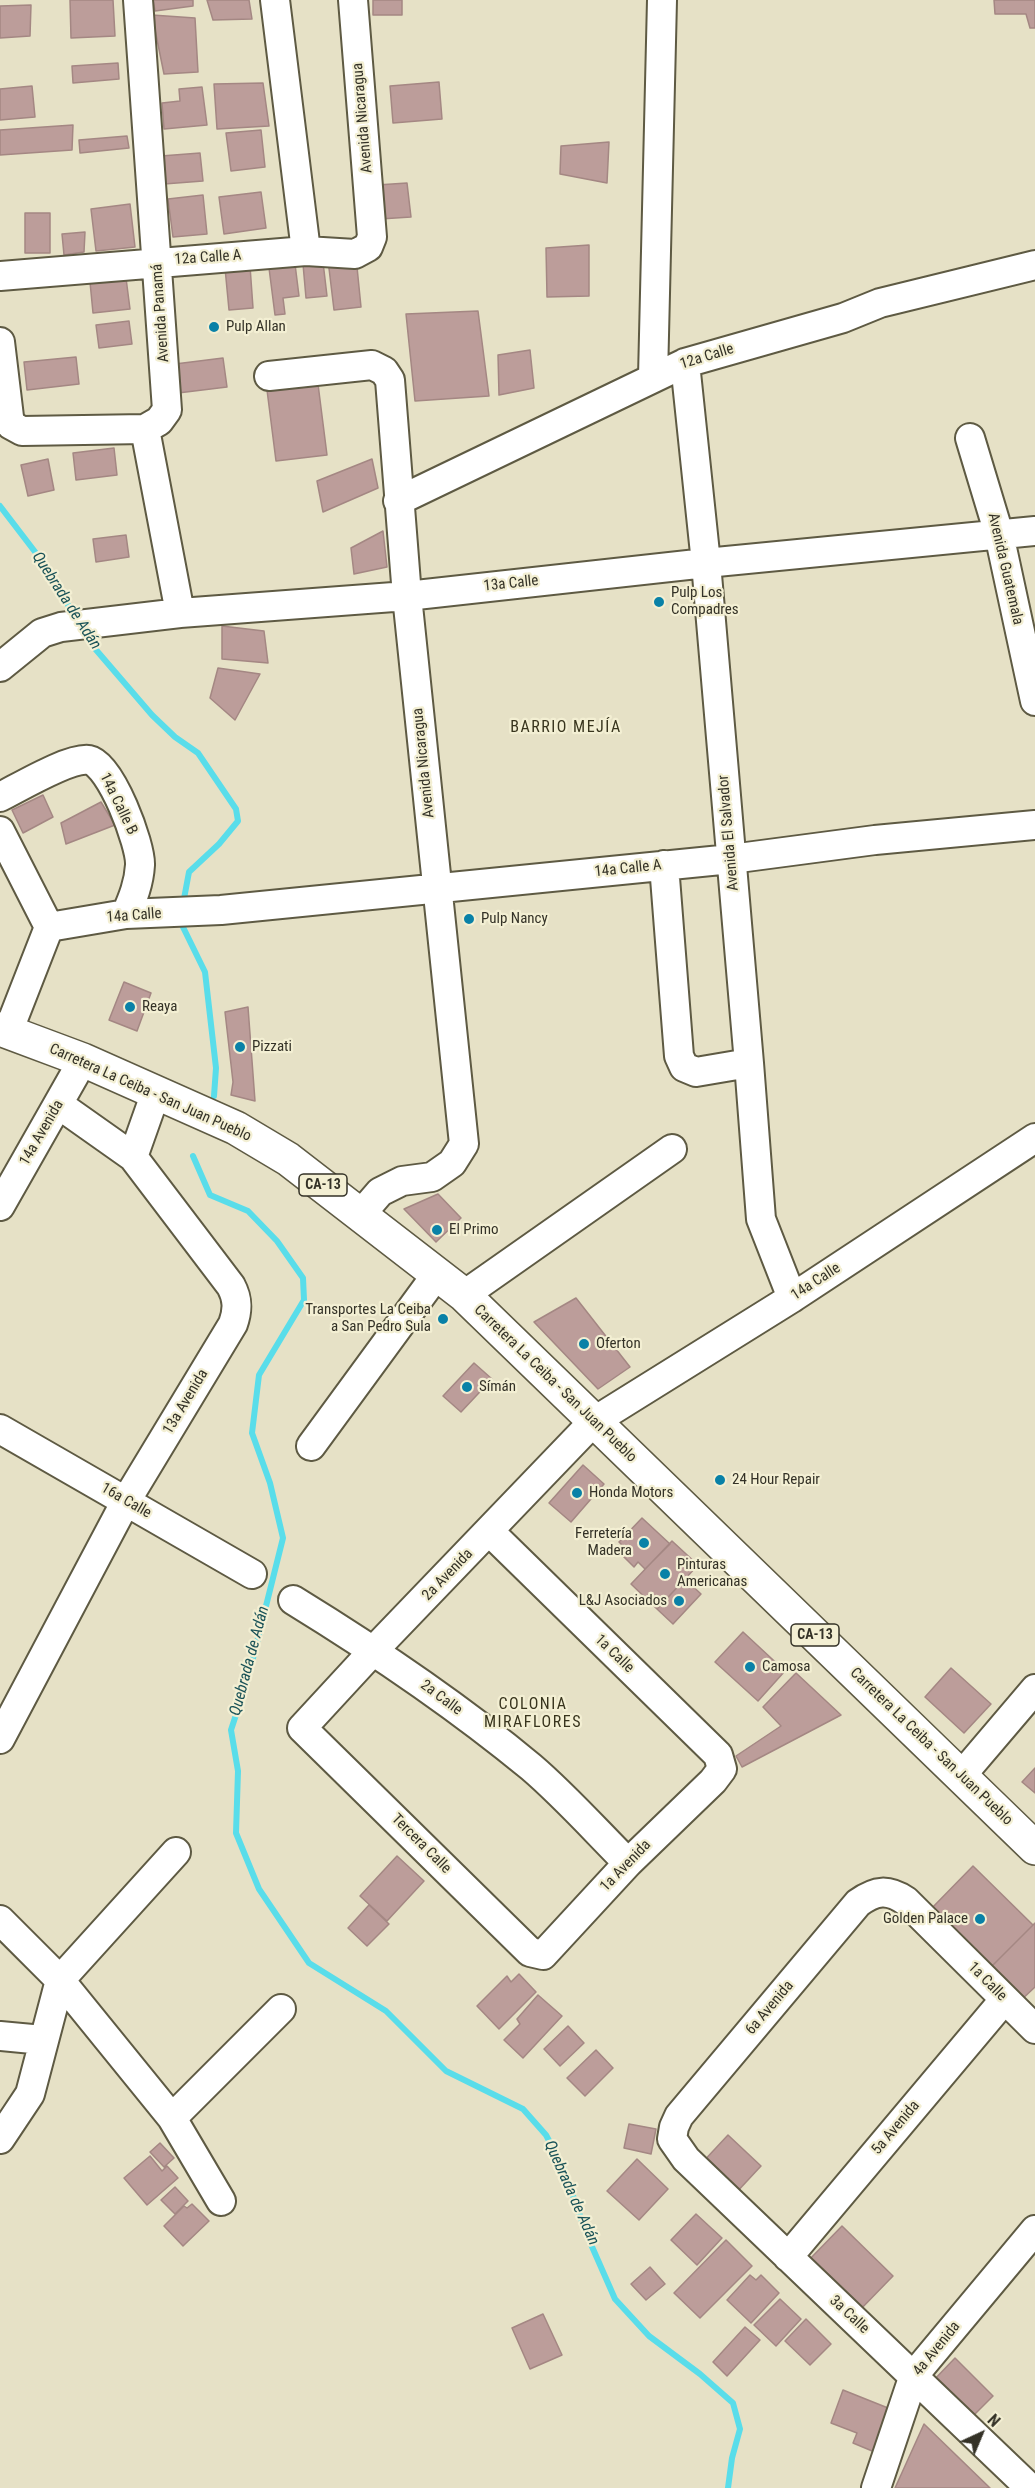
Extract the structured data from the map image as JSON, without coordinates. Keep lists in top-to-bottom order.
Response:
{
  "streets": {
    "main road": ["Carretera La Ceiba - San Juan Pueblo", "CA-13"],
    "street": [
      "Avenida Nicaragua",
      "12a Calle A",
      "Avenida Panamá",
      "12a Calle",
      "Avenida Guatemala",
      "13a Calle",
      "14a Calle B",
      "Avenida El Salvador",
      "14a Calle A",
      "14a Calle",
      "14a Avenida",
      "13a Avenida",
      "16a Calle",
      "2a Avenida",
      "1a Calle",
      "2a Calle",
      "Tercera Calle",
      "1a Avenida",
      "6a Avenida",
      "5a Avenida",
      "3a Calle",
      "4a Avenida"
    ]
  },
  "crossings": [
    ["Avenida Nicaragua", "12a Calle A"],
    ["Avenida Nicaragua", "12a Calle"],
    ["Avenida Nicaragua", "13a Calle"],
    ["Avenida Nicaragua", "14a Calle A"],
    ["Avenida Nicaragua", "Carretera La Ceiba - San Juan Pueblo"],
    ["12a Calle A", "Avenida Panamá"],
    ["12a Calle", "Avenida El Salvador"],
    ["Avenida Guatemala", "13a Calle"],
    ["13a Calle", "Avenida El Salvador"],
    ["14a Calle B", "14a Calle"],
    ["Avenida El Salvador", "14a Calle A"],
    ["Avenida El Salvador", "14a Calle"],
    ["14a Calle A", "14a Calle"],
    ["14a Calle", "Carretera La Ceiba - San Juan Pueblo"],
    ["14a Calle", "2a Avenida"],
    ["Carretera La Ceiba - San Juan Pueblo", "14a Avenida"],
    ["Carretera La Ceiba - San Juan Pueblo", "2a Avenida"],
    ["14a Avenida", "13a Avenida"],
    ["13a Avenida", "16a Calle"],
    ["2a Avenida", "1a Calle"],
    ["2a Avenida", "2a Calle"],
    ["2a Avenida", "Tercera Calle"],
    ["1a Calle", "1a Avenida"],
    ["1a Calle", "6a Avenida"],
    ["1a Calle", "5a Avenida"],
    ["2a Calle", "1a Avenida"],
    ["Tercera Calle", "1a Avenida"],
    ["6a Avenida", "3a Calle"],
    ["5a Avenida", "3a Calle"],
    ["3a Calle", "4a Avenida"]
  ],
  "districts": ["BARRIO MEJÍA", "COLONIA MIRAFLORES"],
  "water": ["Quebrada de Adán"],
  "places": [
    "Pulp Allan",
    "Pulp Los Compadres",
    "Pulp Nancy",
    "Reaya",
    "Pizzati",
    "El Primo",
    "Transportes La Ceiba a San Pedro Sula",
    "Oferton",
    "Símán",
    "24 Hour Repair",
    "Honda Motors",
    "Ferretería Madera",
    "Pinturas Americanas",
    "L&J Asociados",
    "Camosa",
    "Golden Palace"
  ],
  "north": "top right"
}
